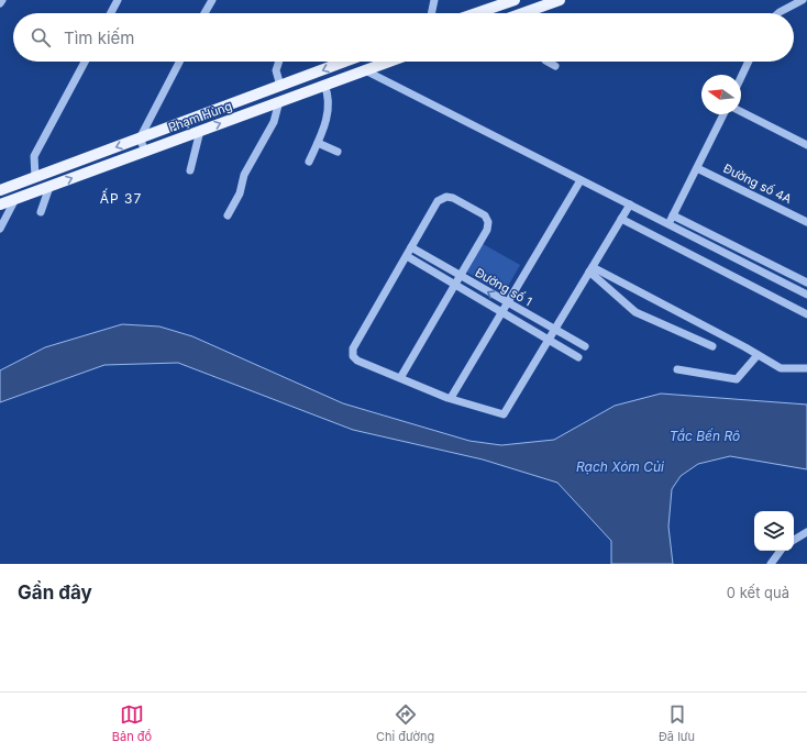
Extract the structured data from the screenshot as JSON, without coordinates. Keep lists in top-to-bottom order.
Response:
{
  "streets": {
    "main road": ["Phạm Hùng"],
    "street": ["Đường số 4A", "Đường số 1"]
  },
  "districts": ["ẤP 37"],
  "water": ["Tắc Bến Rô", "Rạch Xóm Củi"],
  "north": "left",
  "page": {
    "search": "Tìm kiếm",
    "heading": ["Gần đây", "0 kết quả"],
    "nav": ["Bản đồ", "Chỉ đường", "Đã lưu"]
  }
}
